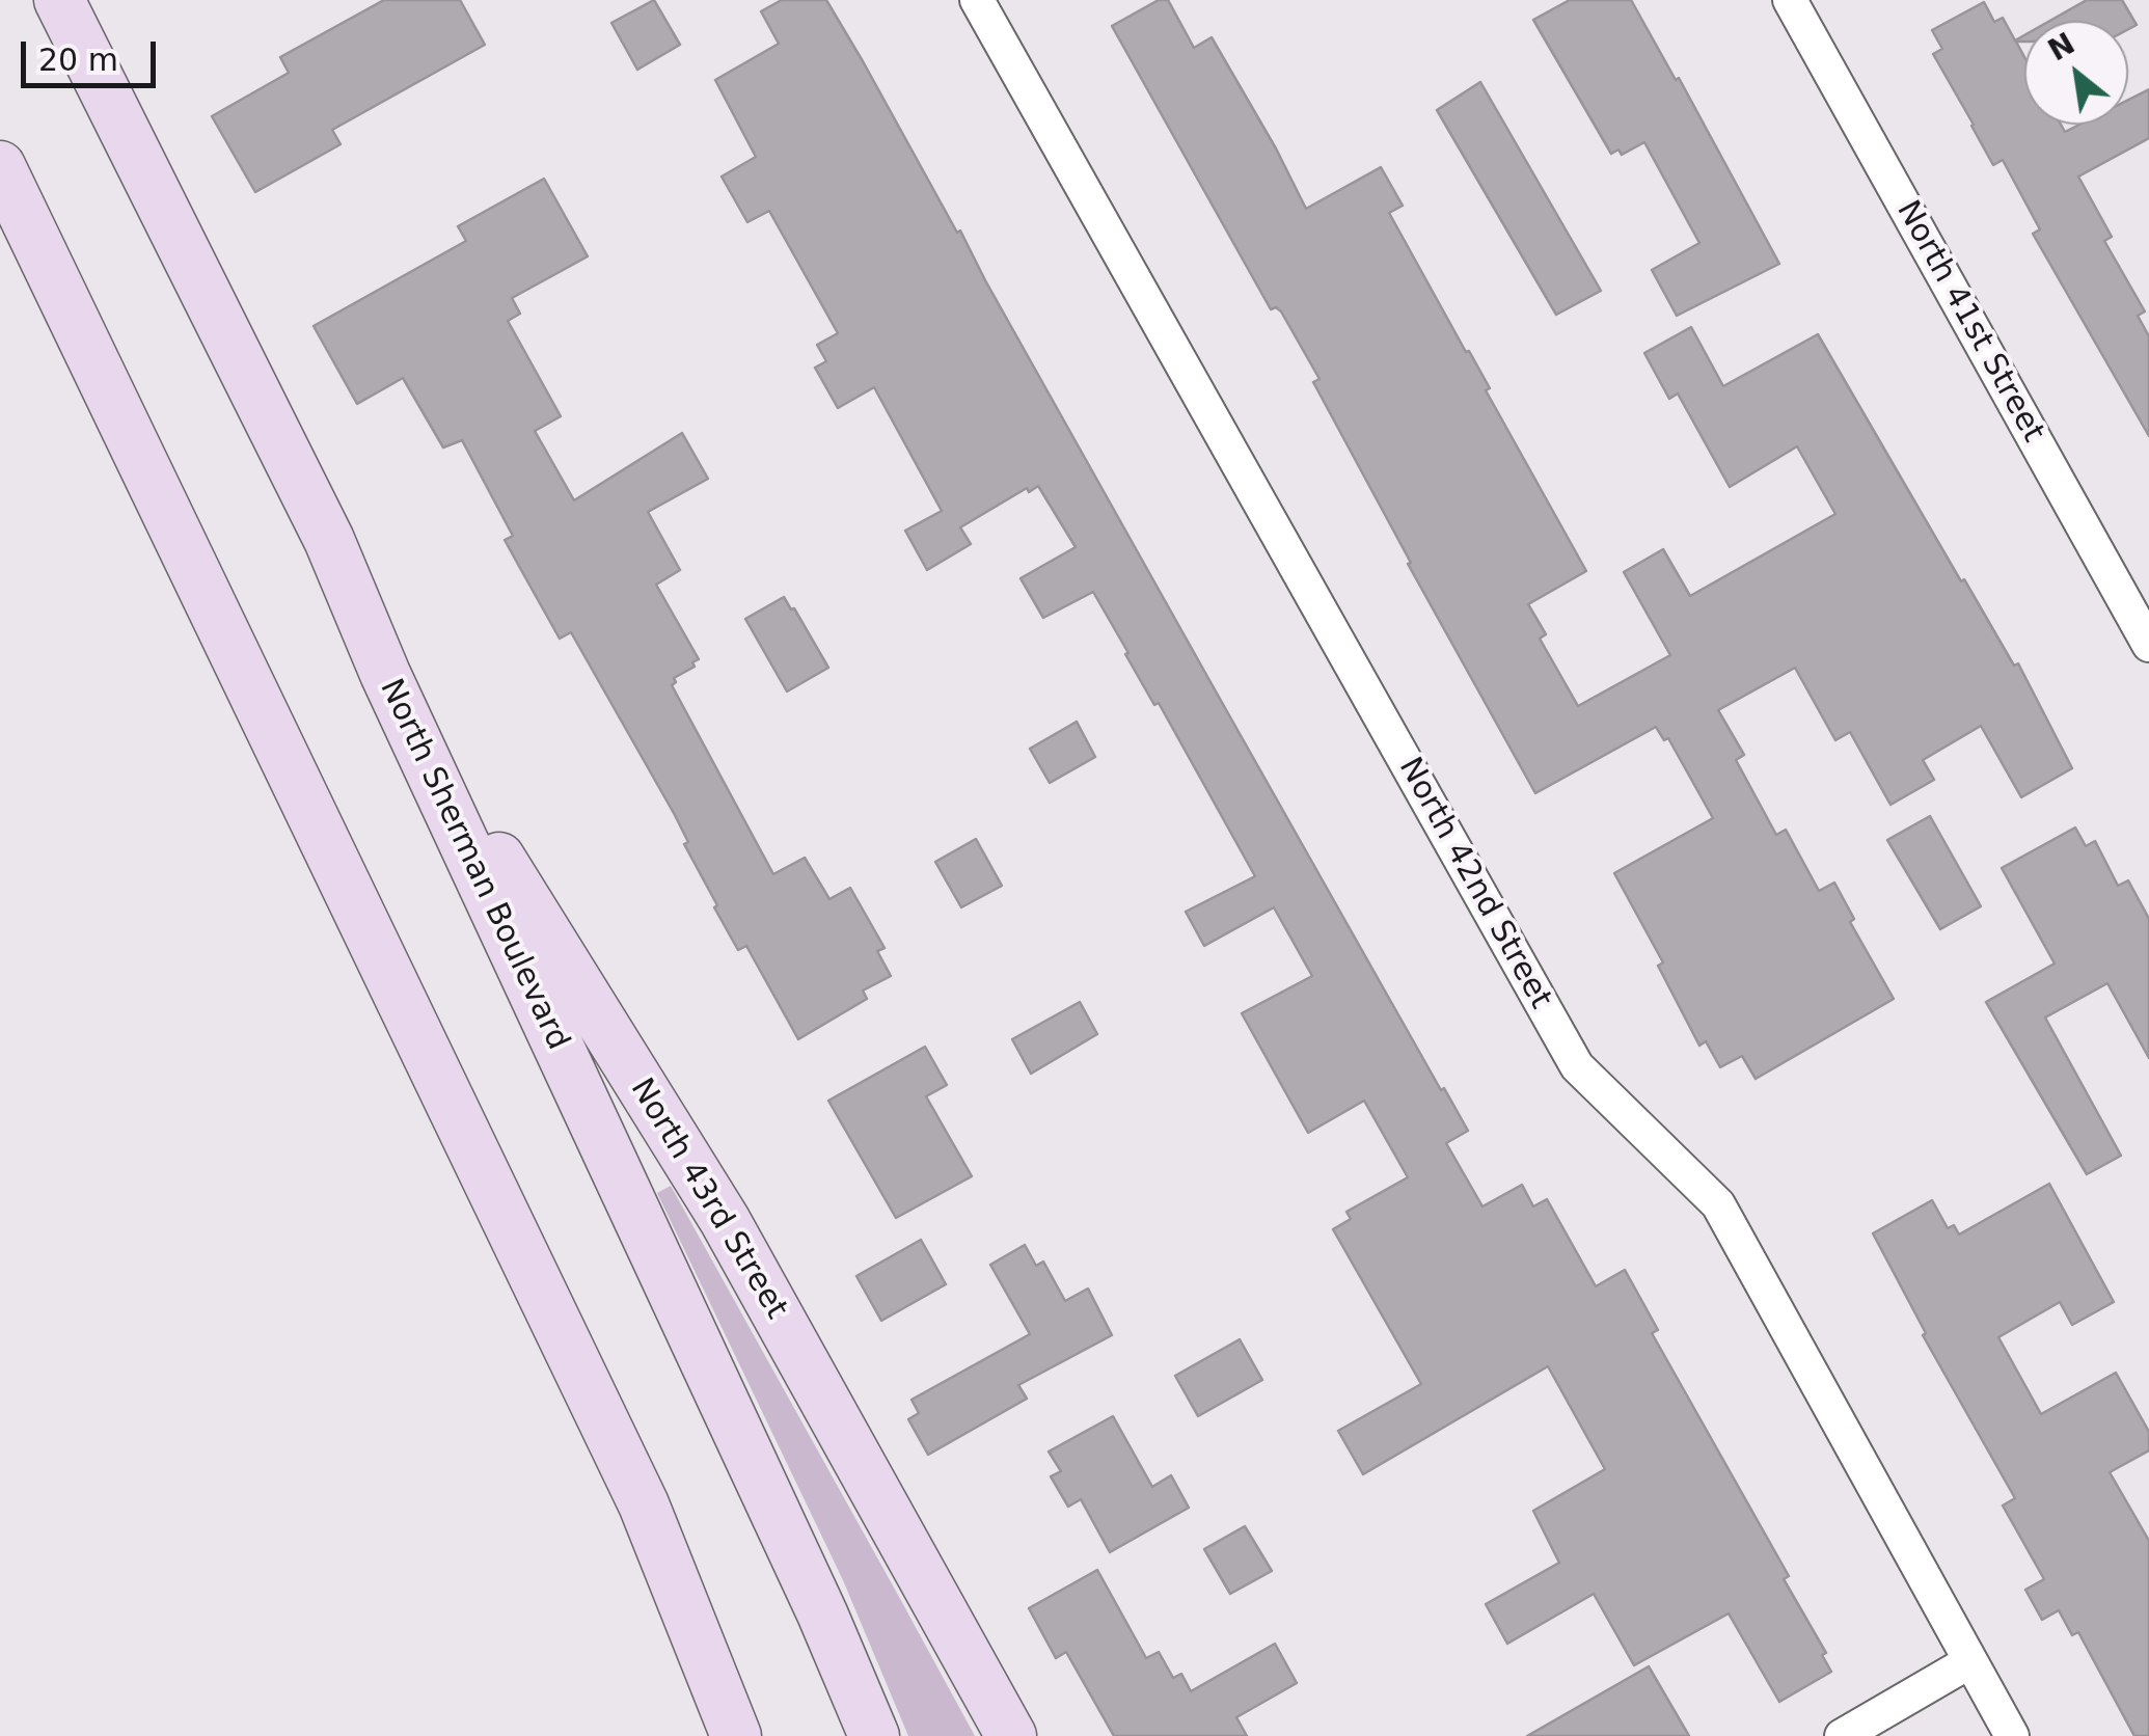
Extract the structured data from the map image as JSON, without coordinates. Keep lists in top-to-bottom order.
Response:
{
  "streets": {
    "main road": ["North Sherman Boulevard", "North 43rd Street"],
    "street": ["North 41st Street", "North 42nd Street"]
  },
  "crossings": [
    ["North Sherman Boulevard", "North 43rd Street"]
  ],
  "scale_bar": "20 m",
  "north": "top left"
}
